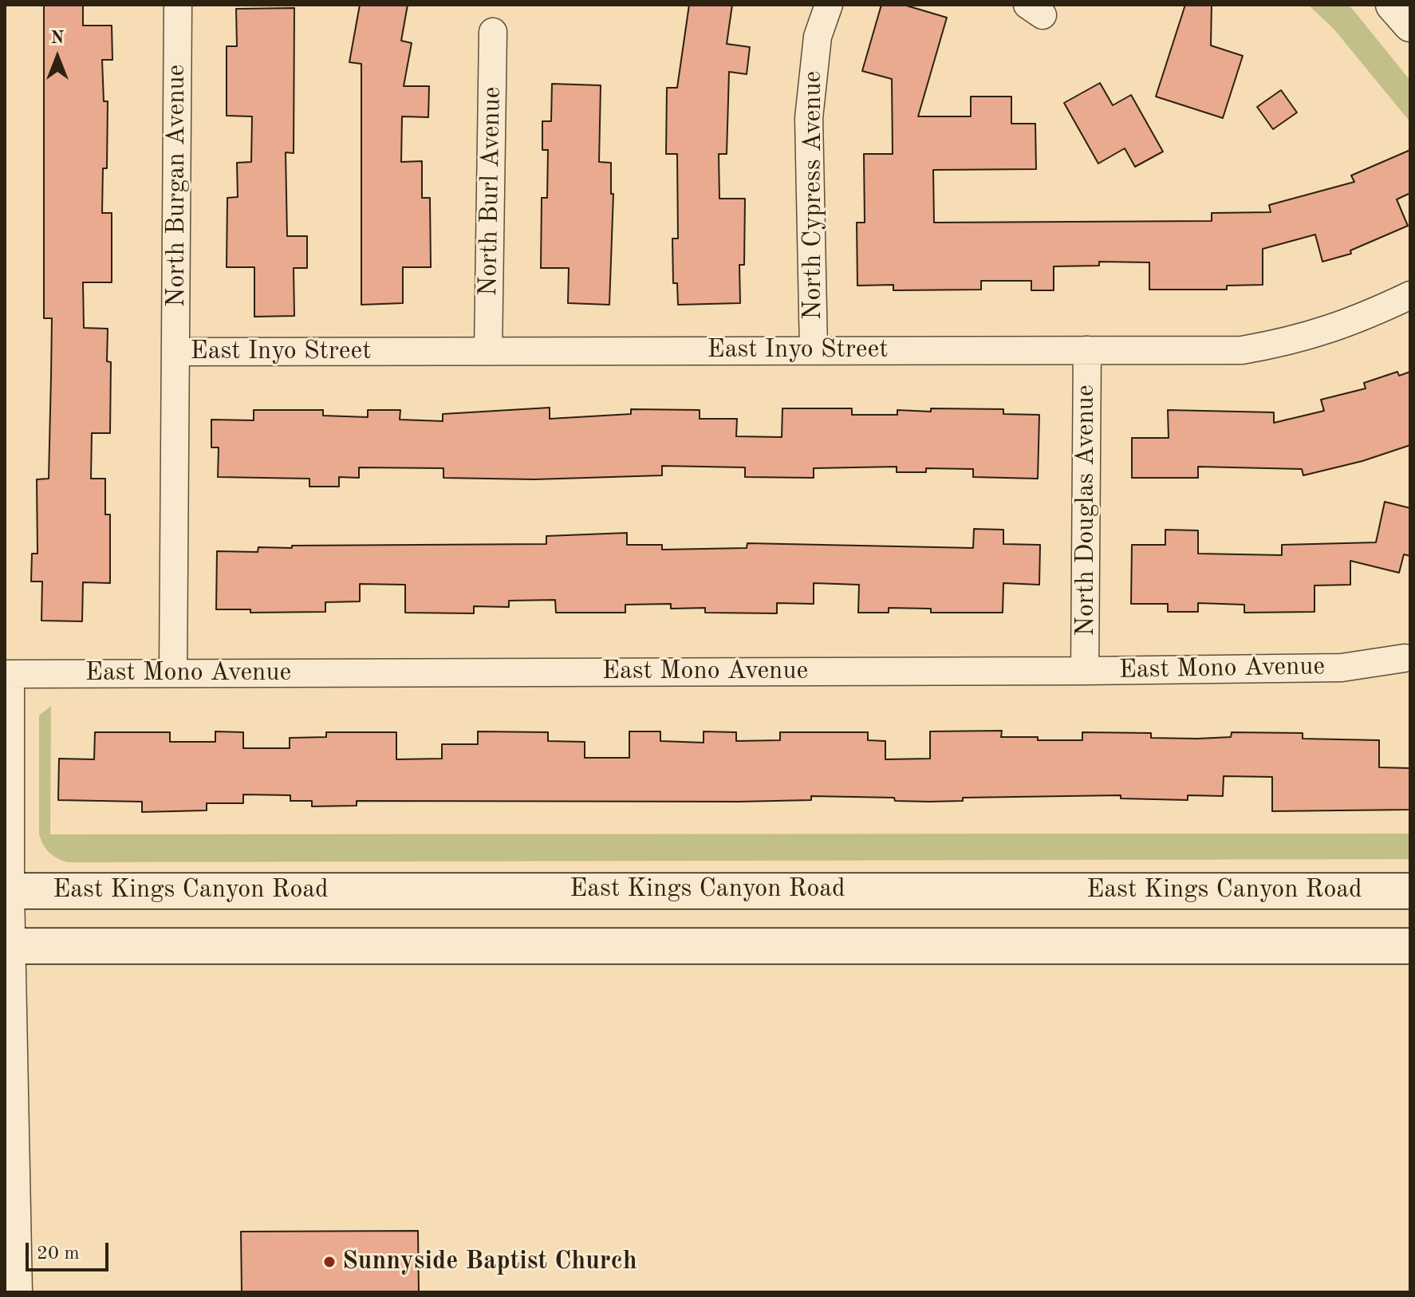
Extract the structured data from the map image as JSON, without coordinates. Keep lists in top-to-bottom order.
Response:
{
  "streets": {
    "main road": ["East Kings Canyon Road"],
    "street": [
      "North Burgan Avenue",
      "North Burl Avenue",
      "North Cypress Avenue",
      "East Inyo Street",
      "North Douglas Avenue",
      "East Mono Avenue"
    ]
  },
  "crossings": [
    ["North Burgan Avenue", "East Inyo Street"],
    ["North Burgan Avenue", "East Mono Avenue"],
    ["North Burl Avenue", "East Inyo Street"],
    ["North Cypress Avenue", "East Inyo Street"],
    ["East Inyo Street", "North Douglas Avenue"],
    ["North Douglas Avenue", "East Mono Avenue"]
  ],
  "places": ["Sunnyside Baptist Church"],
  "scale_bar": "20 m",
  "north": "top"
}
